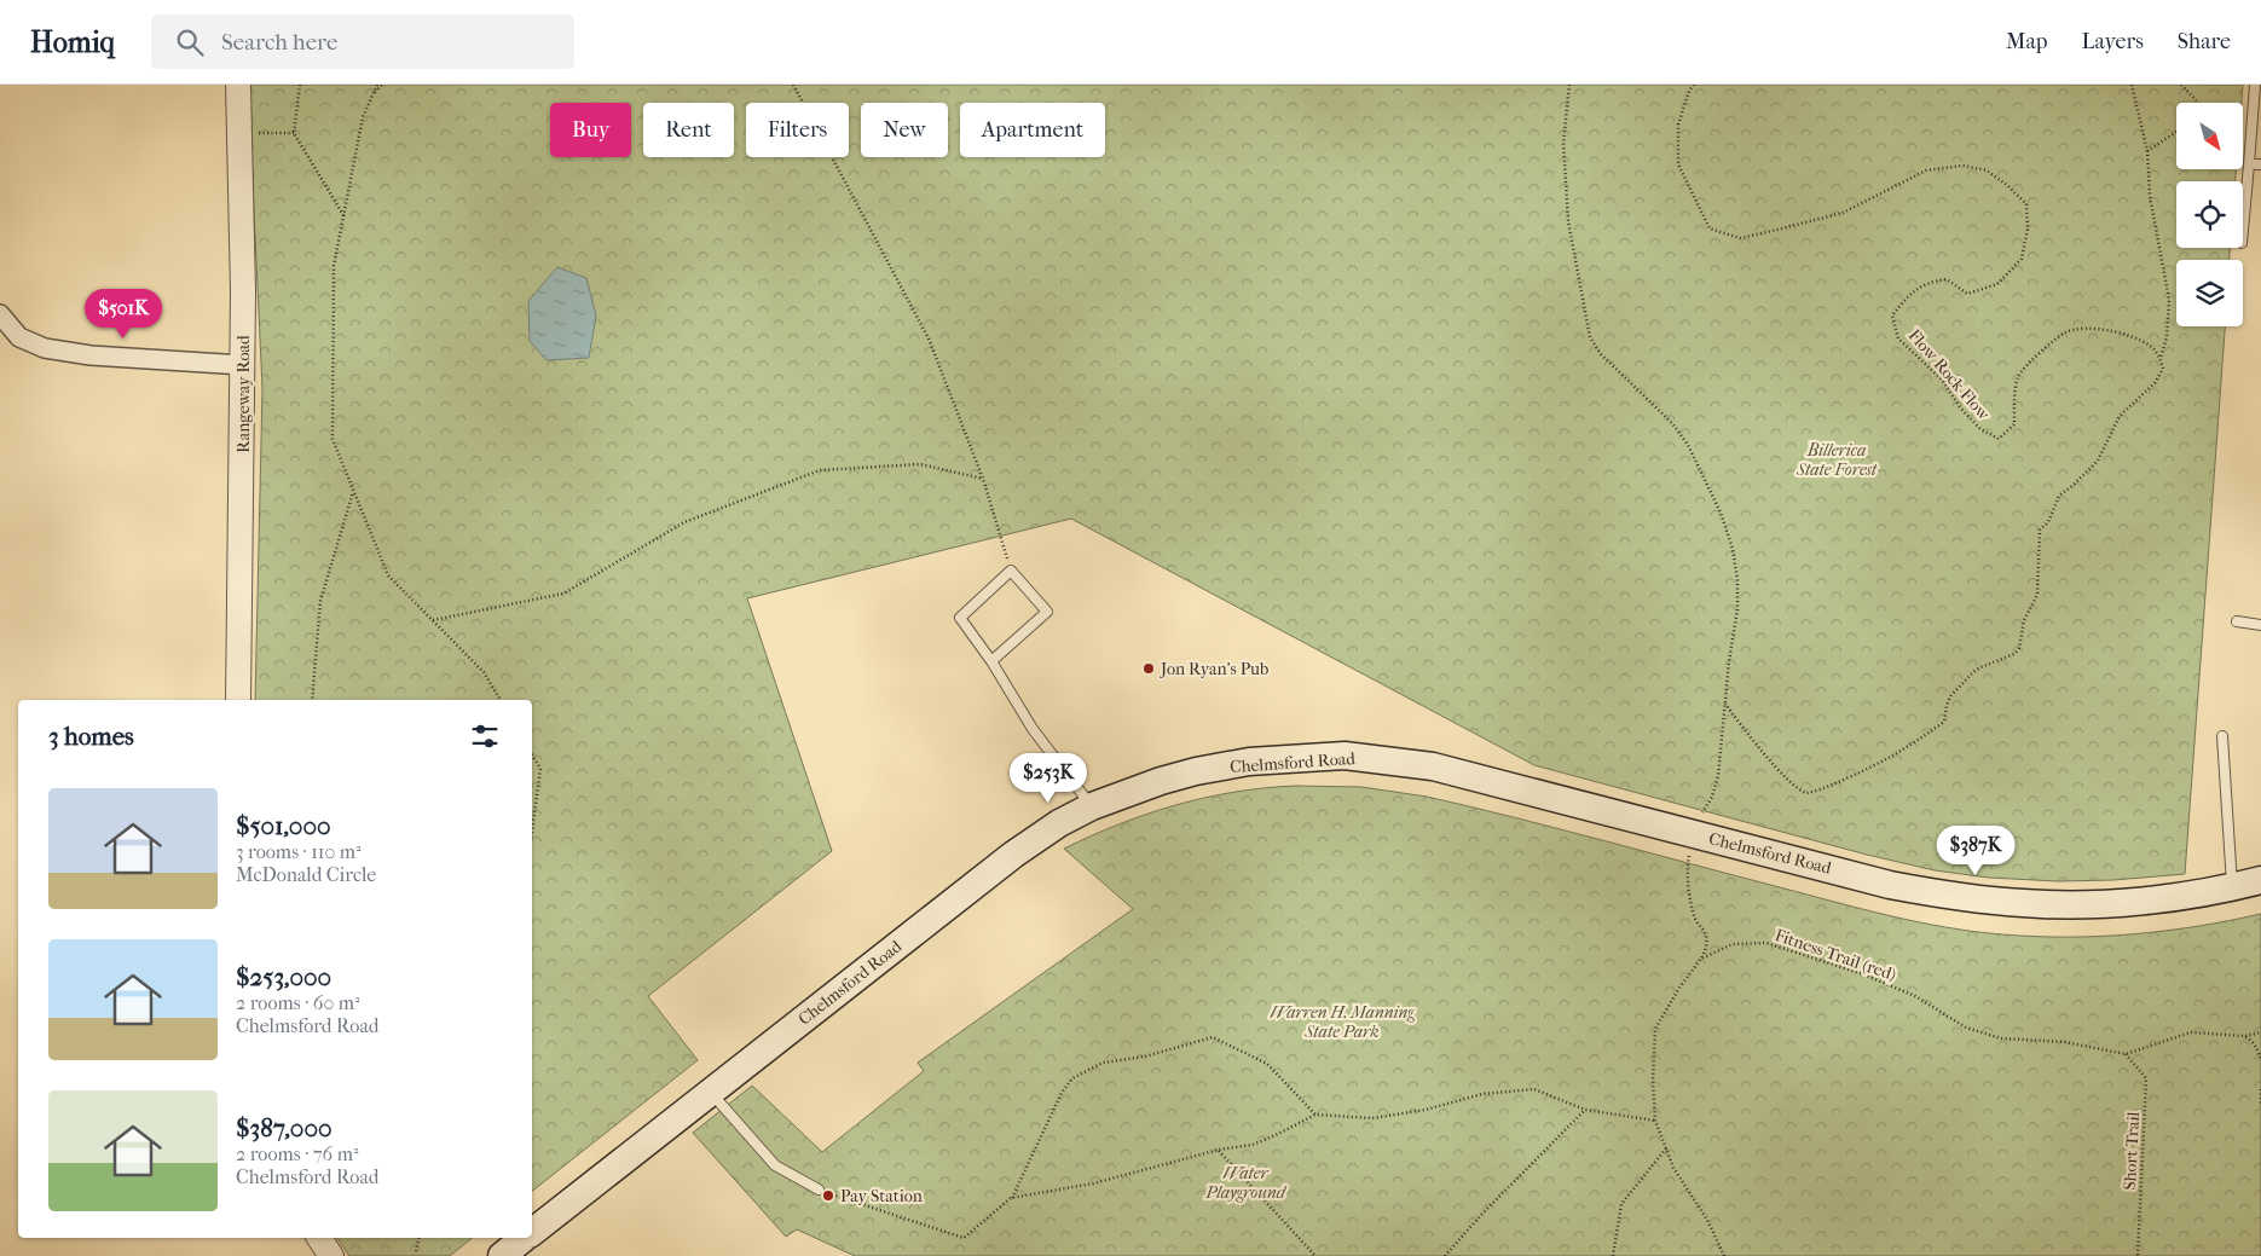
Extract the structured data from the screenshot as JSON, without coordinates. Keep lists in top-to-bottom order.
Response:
{
  "streets": {
    "main road": ["Chelmsford Road"],
    "street": ["Rangeway Road"],
    "path": ["Flow Rock Flow", "Fitness Trail (red)", "Short Trail"]
  },
  "crossings": [
    ["Fitness Trail (red)", "Short Trail"]
  ],
  "parks": ["Billerica State Forest", "Warren H. Manning State Park", "Water Playground"],
  "places": ["Jon Ryan's Pub", "Pay Station"],
  "north": "bottom right",
  "page": {
    "header": "Homiq",
    "search": "Search here",
    "nav": ["Map", "Layers", "Share"],
    "chip": [
      "Buy",
      "Rent",
      "Filters",
      "New",
      "Apartment"
    ],
    "price": ["$501K", "$253K", "$387K"],
    "heading": "3 homes",
    "list": [
      {
        "name": "$501,000",
        "note": "3 rooms · 110 m² · McDonald Circle"
      },
      {
        "name": "$253,000",
        "note": "2 rooms · 60 m² · Chelmsford Road"
      },
      {
        "name": "$387,000",
        "note": "2 rooms · 76 m² · Chelmsford Road"
      }
    ]
  }
}
